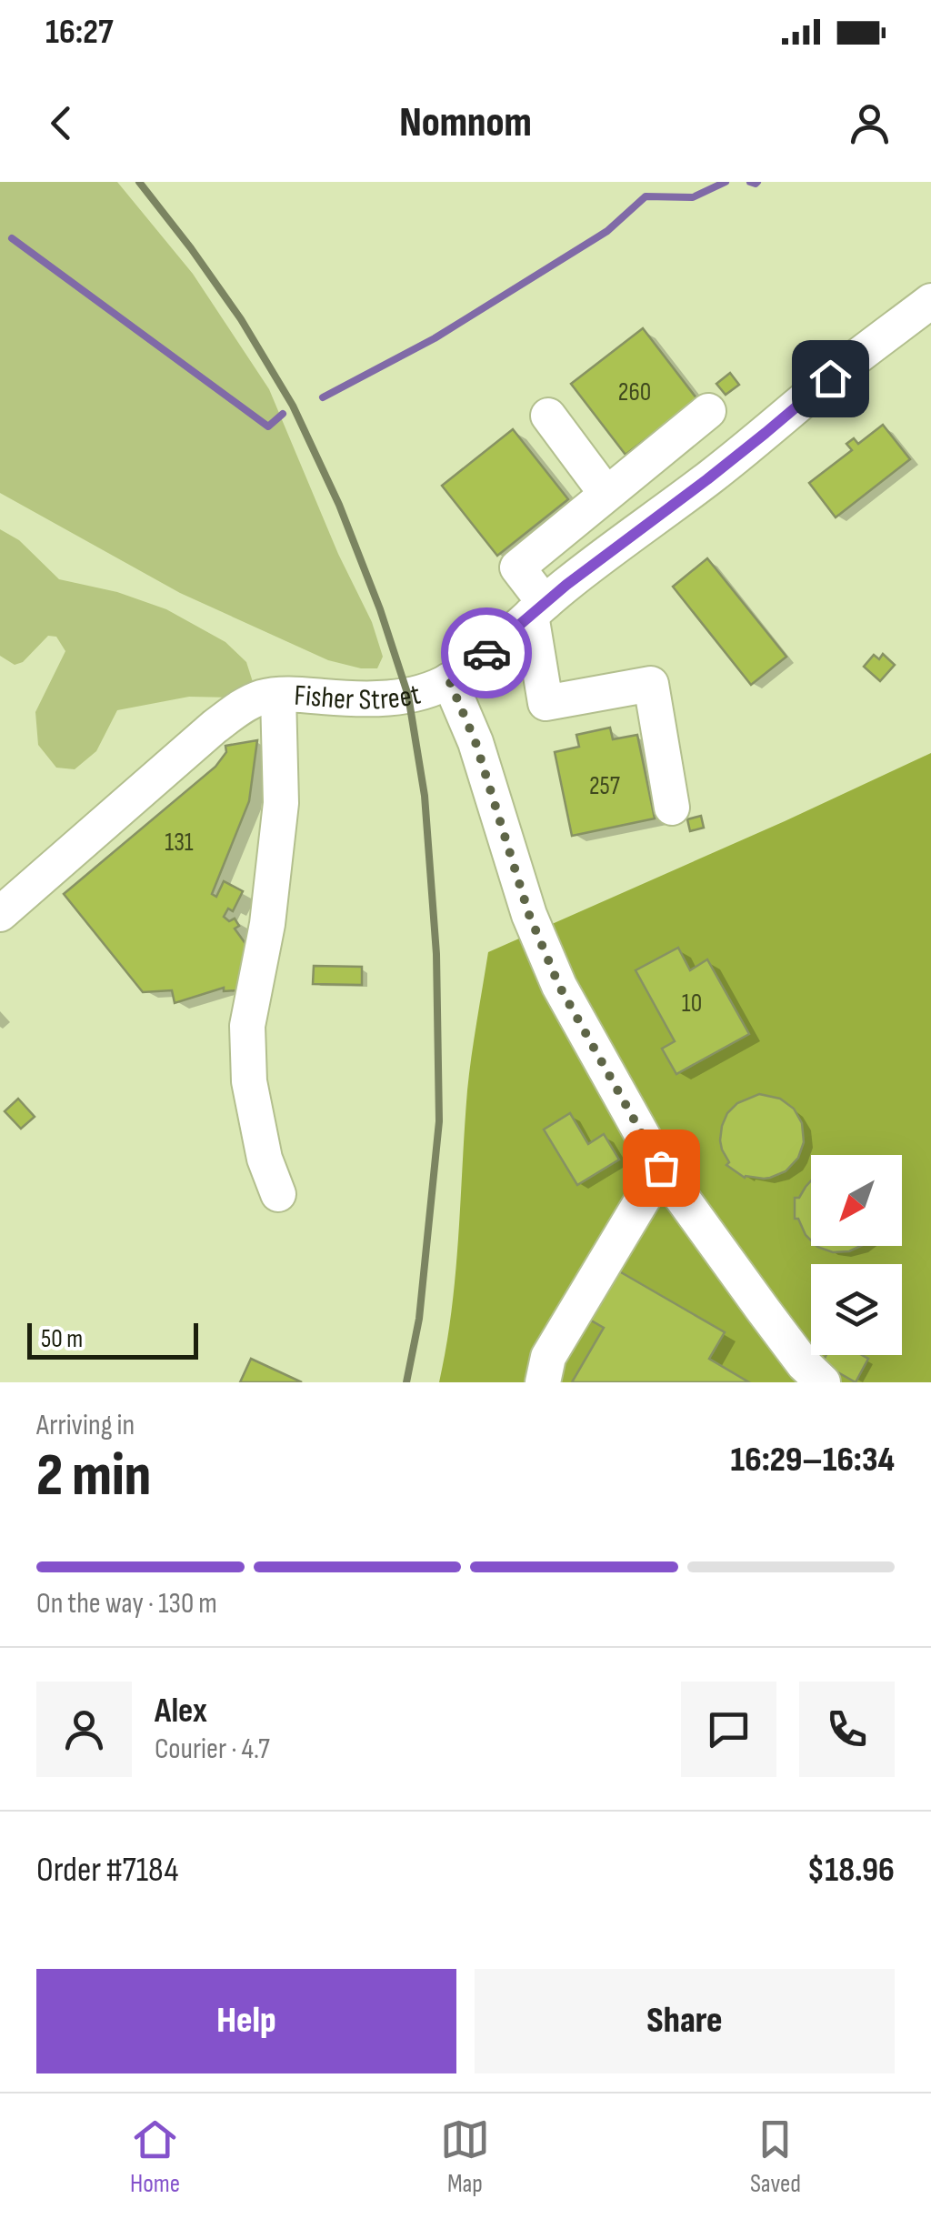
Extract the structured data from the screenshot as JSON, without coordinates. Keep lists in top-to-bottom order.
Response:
{
  "streets": {
    "street": ["Fisher Street"]
  },
  "house_numbers": [
    "260",
    "257",
    "131",
    "10"
  ],
  "scale_bar": "50 m",
  "north": "bottom left",
  "page": {
    "status": "16:27",
    "header": "Nomnom",
    "scale": "50 m",
    "heading": ["2 min", "Arriving in", "16:29–16:34"],
    "panel": [
      "Alex",
      "Courier · 4.7",
      "Order #7184",
      "$18.96"
    ],
    "bar": "On the way · 130 m",
    "buttons": ["Help", "Share"],
    "tabs": ["Home", "Map", "Saved"]
  }
}
